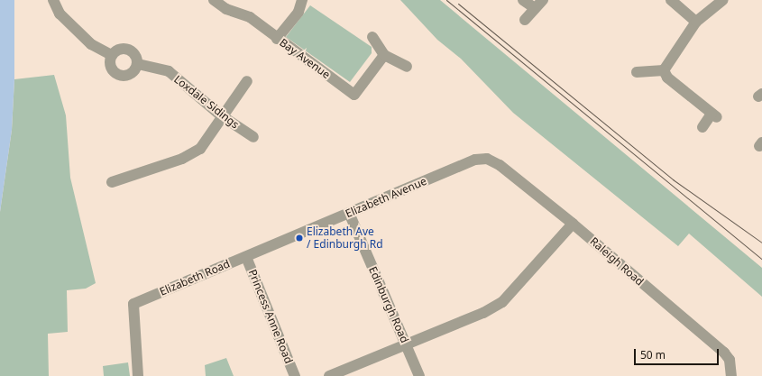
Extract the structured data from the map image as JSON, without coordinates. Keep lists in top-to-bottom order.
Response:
{
  "streets": {
    "street": [
      "Bay Avenue",
      "Loxdale Sidings",
      "Elizabeth Avenue",
      "Raleigh Road",
      "Elizabeth Road",
      "Edinburgh Road",
      "Princess Anne Road"
    ]
  },
  "crossings": [
    ["Elizabeth Avenue", "Raleigh Road"],
    ["Elizabeth Avenue", "Elizabeth Road"],
    ["Elizabeth Avenue", "Edinburgh Road"],
    ["Elizabeth Avenue", "Princess Anne Road"],
    ["Elizabeth Road", "Princess Anne Road"]
  ],
  "places": ["Elizabeth Ave / Edinburgh Rd"],
  "scale_bar": "50 m"
}
